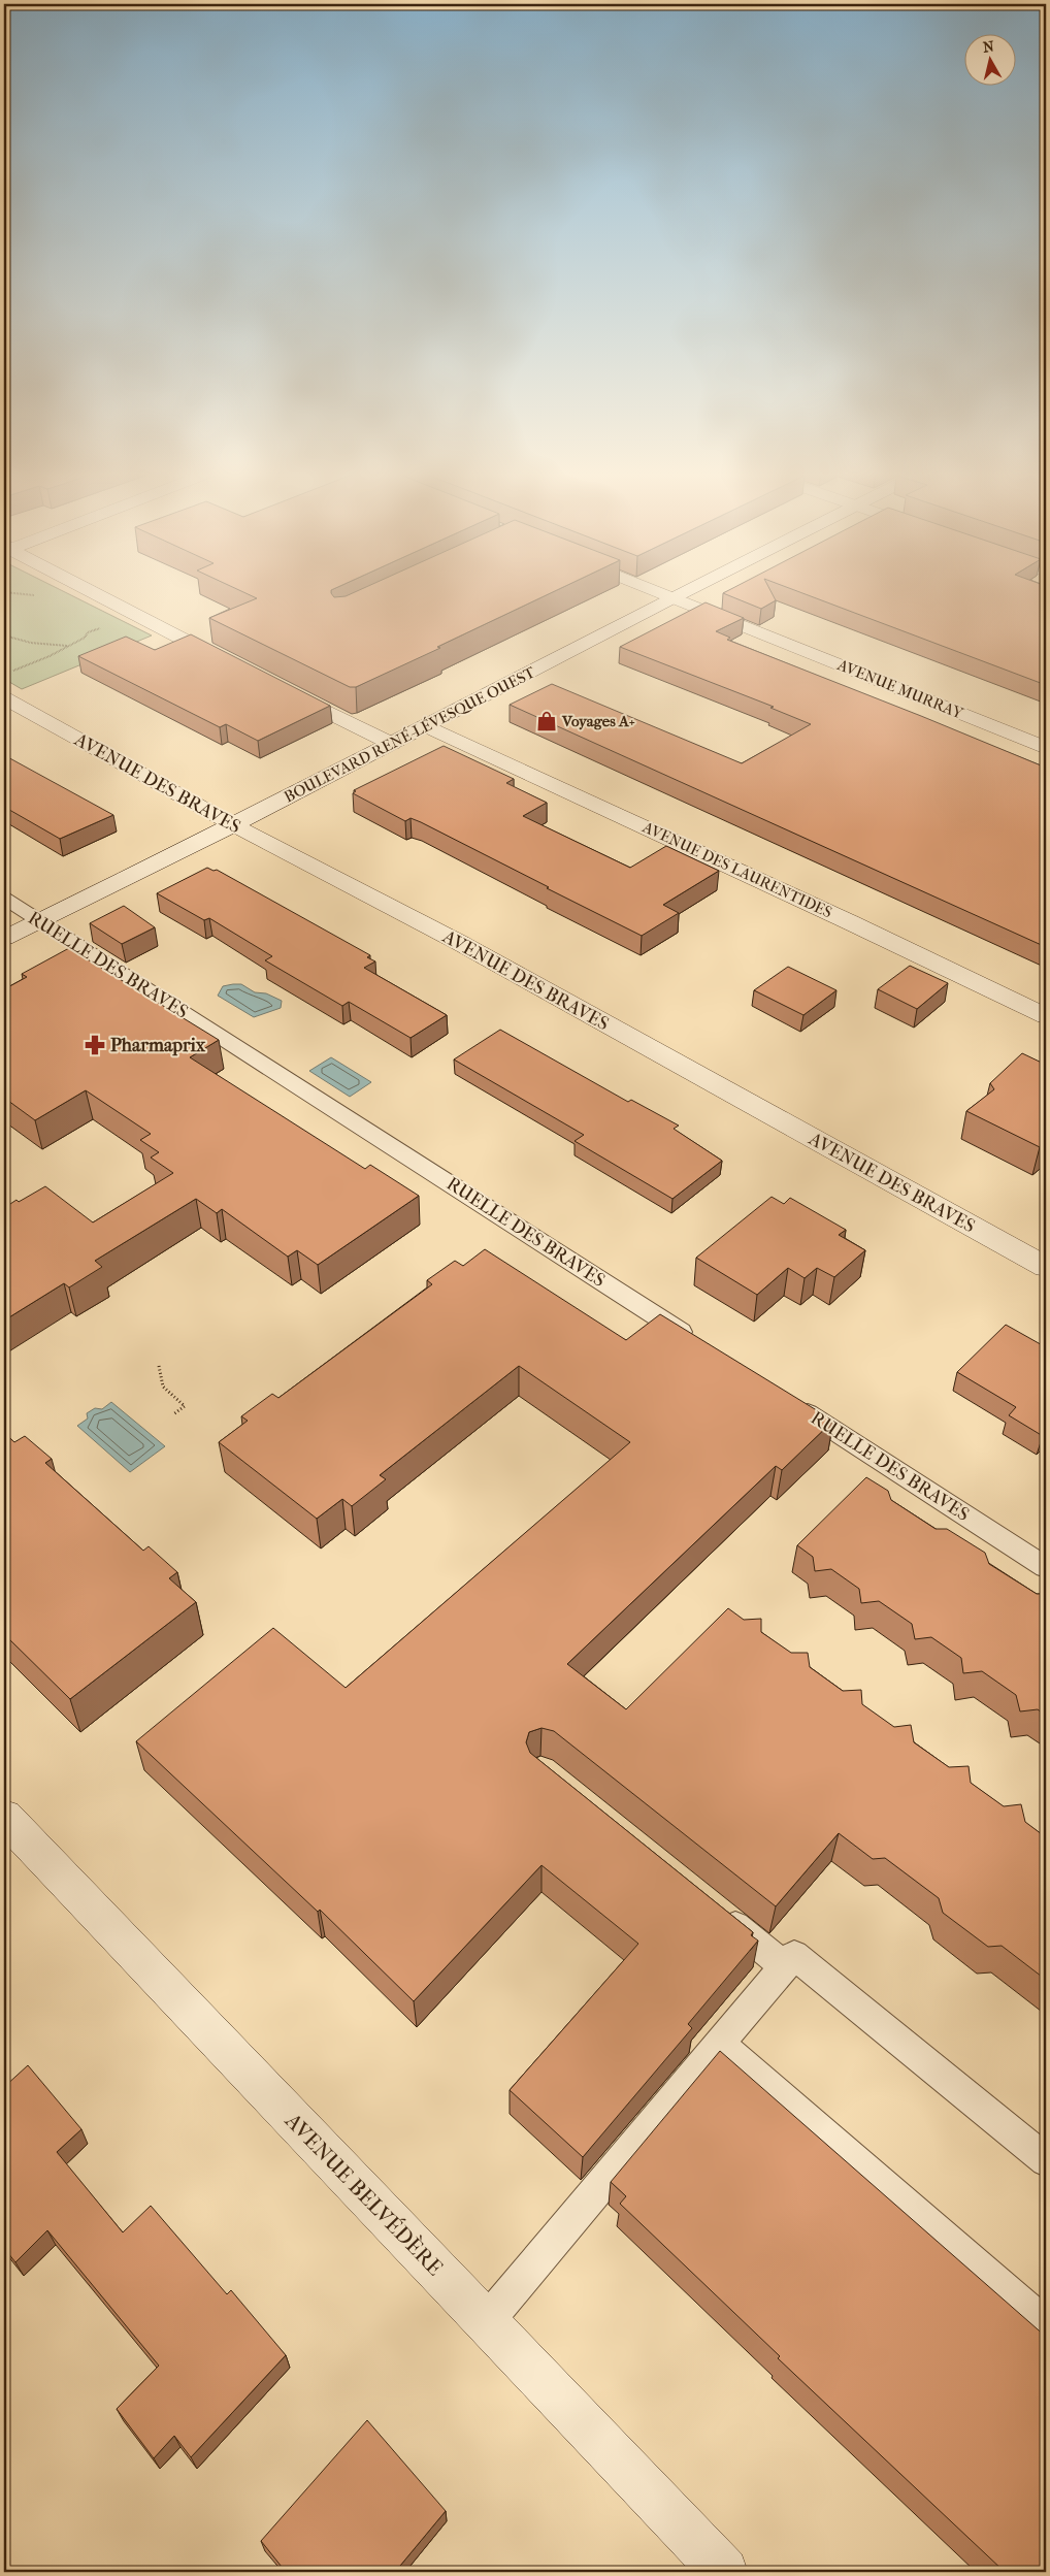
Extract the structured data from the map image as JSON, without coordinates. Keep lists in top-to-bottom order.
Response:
{
  "streets": {
    "street": [
      "AVENUE MURRAY",
      "BOULEVARD RENÉ-LÉVESQUE OUEST",
      "AVENUE DES BRAVES",
      "AVENUE DES LAURENTIDES",
      "AVENUE BELVÉDÈRE"
    ],
    "lane": ["RUELLE DES BRAVES"]
  },
  "crossings": [
    ["AVENUE MURRAY", "BOULEVARD RENÉ-LÉVESQUE OUEST"],
    ["BOULEVARD RENÉ-LÉVESQUE OUEST", "AVENUE DES BRAVES"],
    ["BOULEVARD RENÉ-LÉVESQUE OUEST", "AVENUE DES LAURENTIDES"],
    ["BOULEVARD RENÉ-LÉVESQUE OUEST", "RUELLE DES BRAVES"]
  ],
  "places": {
    "shop": ["Voyages A+"],
    "pharmacy": ["Pharmaprix"]
  },
  "north": "top"
}
